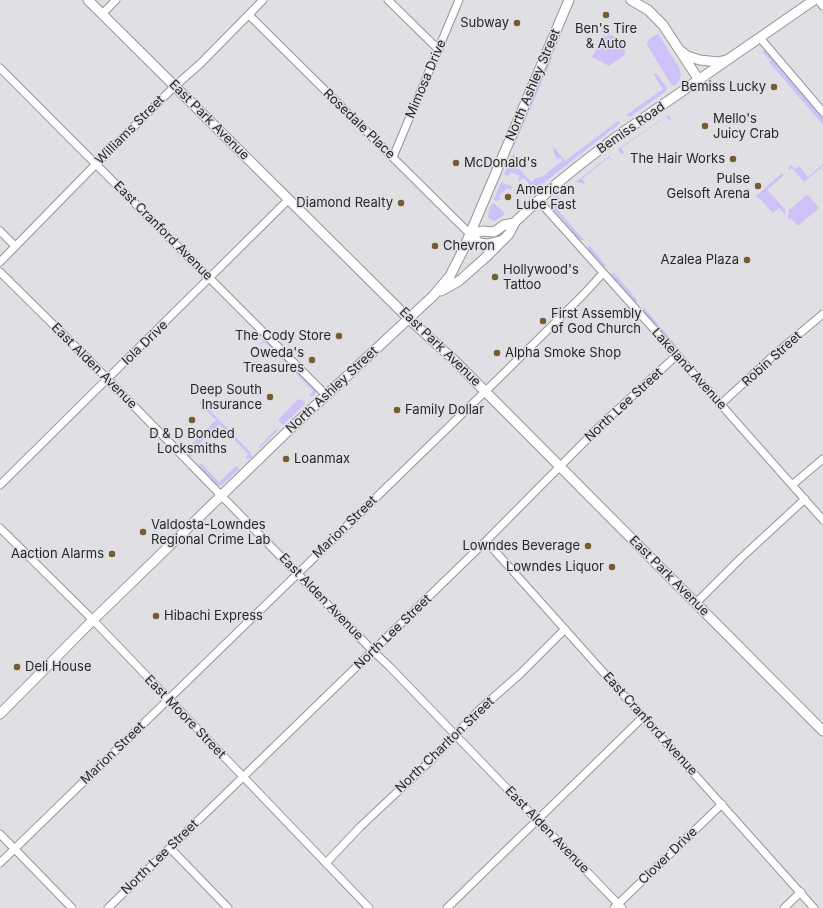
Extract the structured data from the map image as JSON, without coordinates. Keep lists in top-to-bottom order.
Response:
{
  "streets": {
    "main road": ["North Ashley Street", "East Park Avenue", "Bemiss Road"],
    "street": [
      "Mimosa Drive",
      "Rosedale Place",
      "Williams Street",
      "East Cranford Avenue",
      "Iola Drive",
      "Robin Street",
      "East Alden Avenue",
      "Lakeland Avenue",
      "North Lee Street",
      "Marion Street",
      "East Moore Street",
      "North Charlton Street",
      "Clover Drive"
    ]
  },
  "crossings": [
    ["Mimosa Drive", "Rosedale Place"],
    ["North Ashley Street", "East Park Avenue"],
    ["North Ashley Street", "Rosedale Place"],
    ["North Ashley Street", "Bemiss Road"],
    ["North Ashley Street", "East Cranford Avenue"],
    ["North Ashley Street", "East Alden Avenue"],
    ["North Ashley Street", "East Moore Street"],
    ["East Park Avenue", "Williams Street"],
    ["East Park Avenue", "Iola Drive"],
    ["East Park Avenue", "North Lee Street"],
    ["East Park Avenue", "Marion Street"],
    ["Rosedale Place", "Bemiss Road"],
    ["Rosedale Place", "Williams Street"],
    ["Bemiss Road", "Lakeland Avenue"],
    ["Williams Street", "East Cranford Avenue"],
    ["East Cranford Avenue", "Iola Drive"],
    ["East Cranford Avenue", "North Lee Street"],
    ["East Cranford Avenue", "North Charlton Street"],
    ["East Cranford Avenue", "Clover Drive"],
    ["Iola Drive", "East Alden Avenue"],
    ["Robin Street", "Lakeland Avenue"],
    ["East Alden Avenue", "North Lee Street"],
    ["East Alden Avenue", "Marion Street"],
    ["East Alden Avenue", "North Charlton Street"],
    ["East Alden Avenue", "Clover Drive"],
    ["Lakeland Avenue", "North Lee Street"],
    ["Lakeland Avenue", "Marion Street"],
    ["North Lee Street", "East Moore Street"],
    ["Marion Street", "East Moore Street"],
    ["East Moore Street", "North Charlton Street"]
  ],
  "places": [
    "Ben's Tire & Auto",
    "Subway",
    "Bemiss Lucky",
    "Mello's Juicy Crab",
    "The Hair Works",
    "McDonald's",
    "Pulse Gelsoft Arena",
    "American Lube Fast",
    "Diamond Realty",
    "Chevron",
    "Azalea Plaza",
    "Hollywood's Tattoo",
    "First Assembly of God Church",
    "The Cody Store",
    "Alpha Smoke Shop",
    "Oweda's Treasures",
    "Deep South Insurance",
    "Family Dollar",
    "D & D Bonded Locksmiths",
    "Loanmax",
    "Valdosta-Lowndes Regional Crime Lab",
    "Lowndes Beverage",
    "Aaction Alarms",
    "Lowndes Liquor",
    "Hibachi Express",
    "Deli House"
  ]
}
